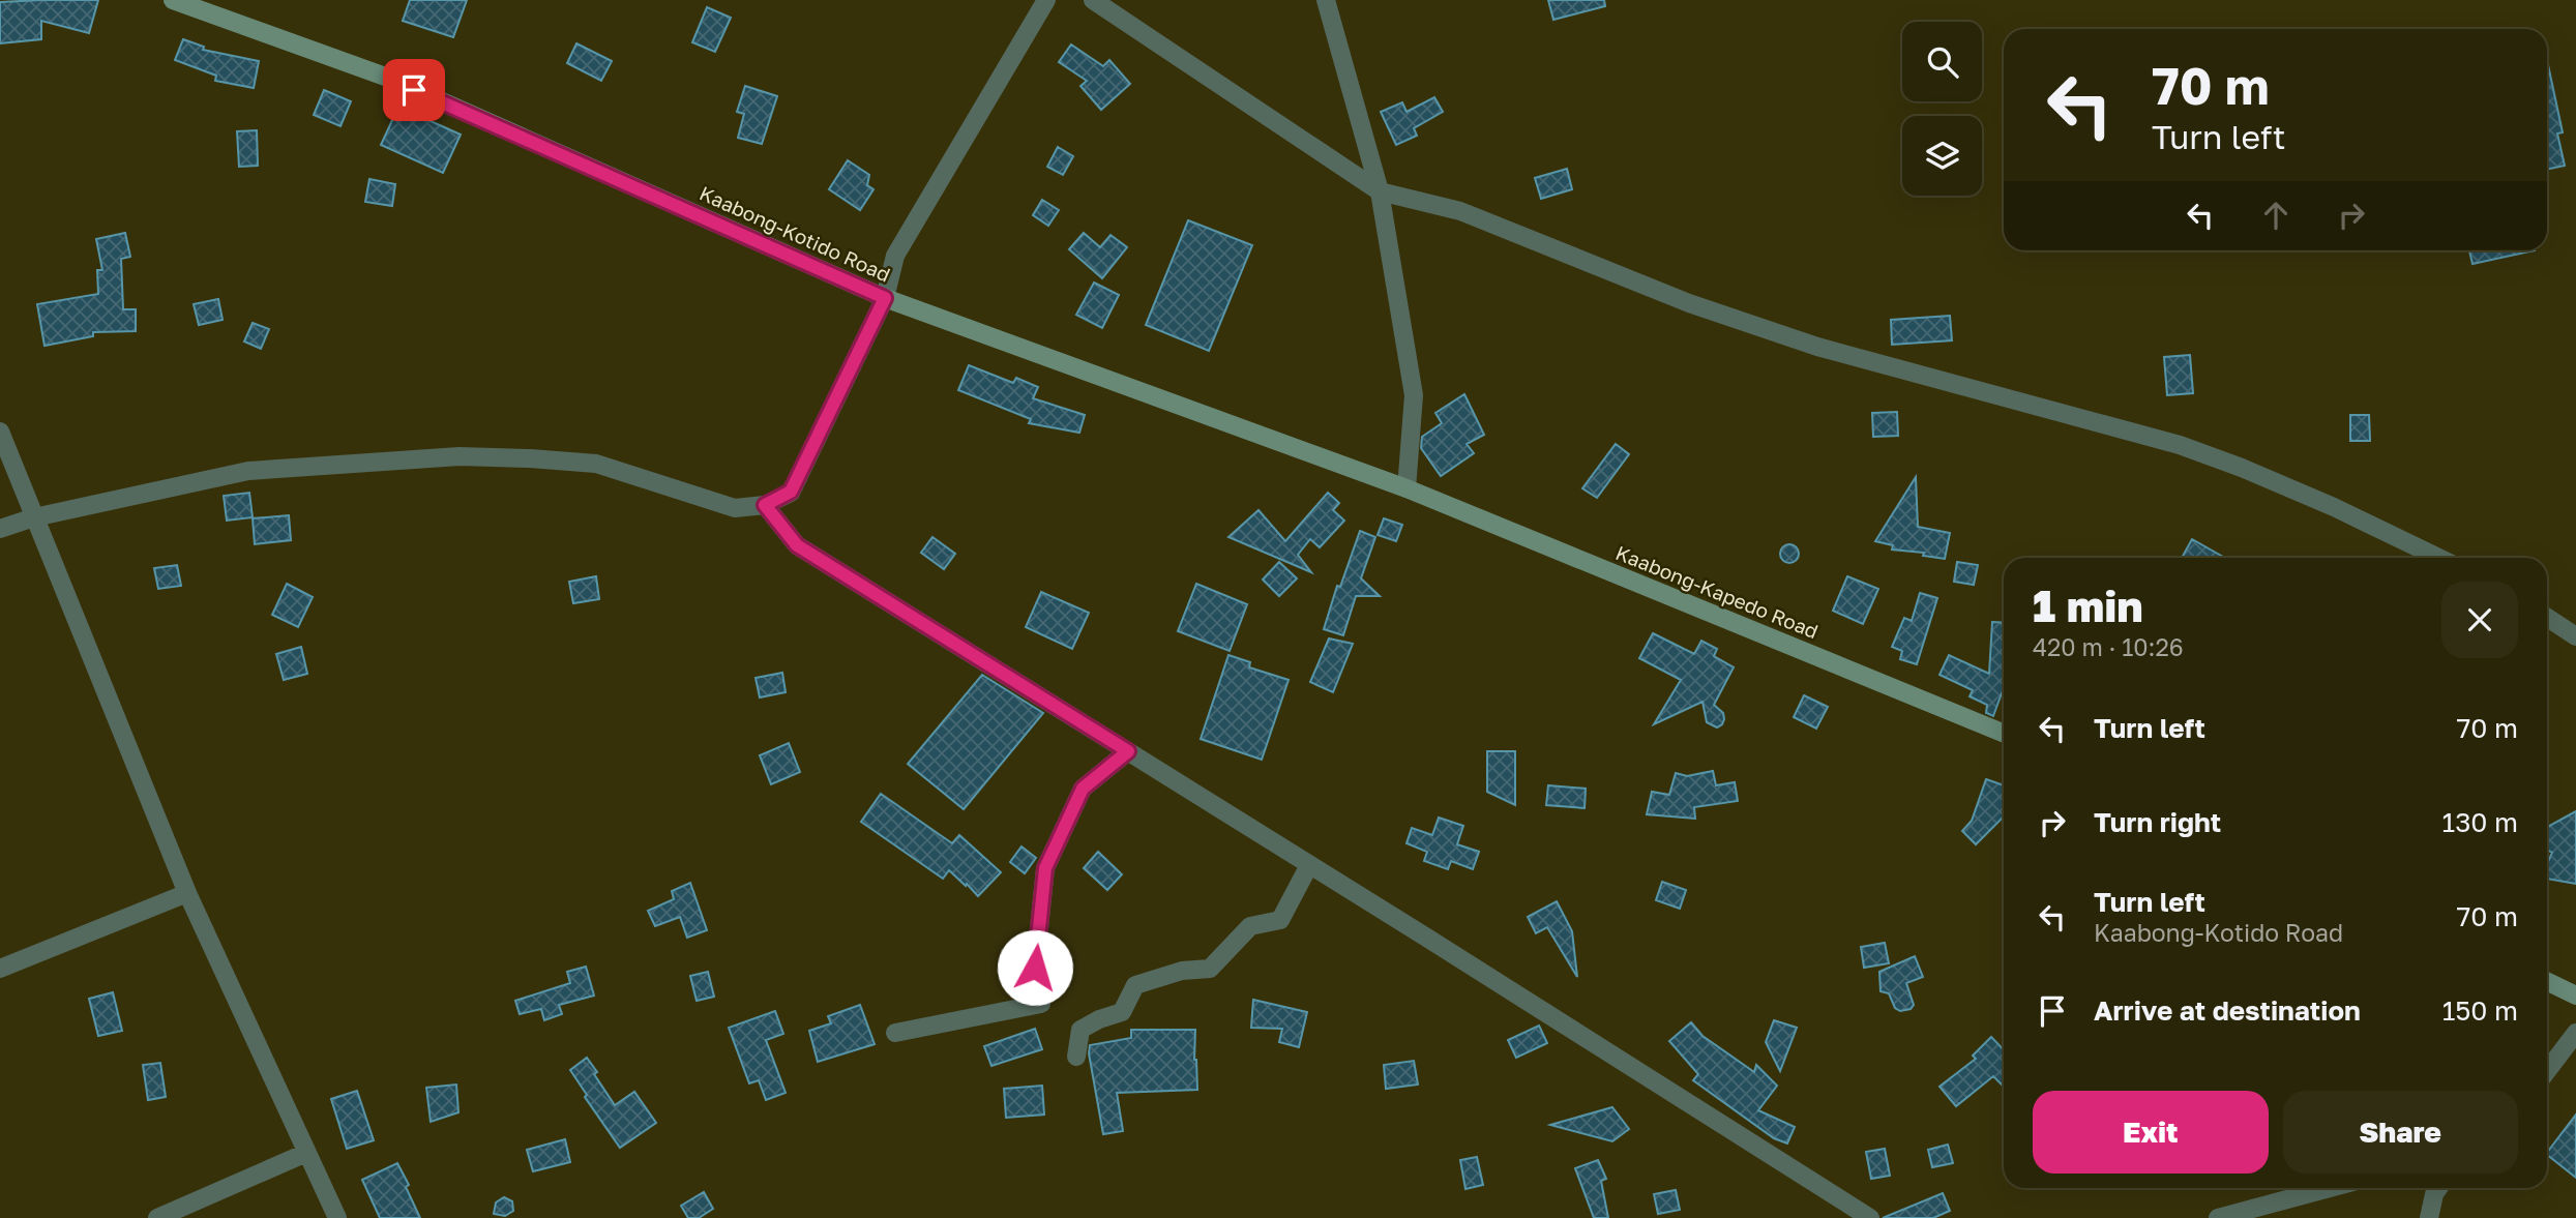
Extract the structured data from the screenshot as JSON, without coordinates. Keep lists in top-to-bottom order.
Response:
{
  "streets": {
    "main road": ["Kaabong-Kotido Road", "Kaabong-Kapedo Road"]
  },
  "crossings": [
    ["Kaabong-Kotido Road", "Kaabong-Kapedo Road"]
  ],
  "page": {
    "turn": ["70 m", "Turn left"],
    "heading": ["1 min", "420 m · 10:26"],
    "list": [
      {
        "name": "Turn left",
        "value": "70 m"
      },
      {
        "name": "Turn right",
        "value": "130 m"
      },
      {
        "name": "Turn left",
        "note": "Kaabong-Kotido Road",
        "value": "70 m"
      },
      {
        "name": "Arrive at destination",
        "value": "150 m"
      }
    ],
    "buttons": ["Exit", "Share"]
  }
}
